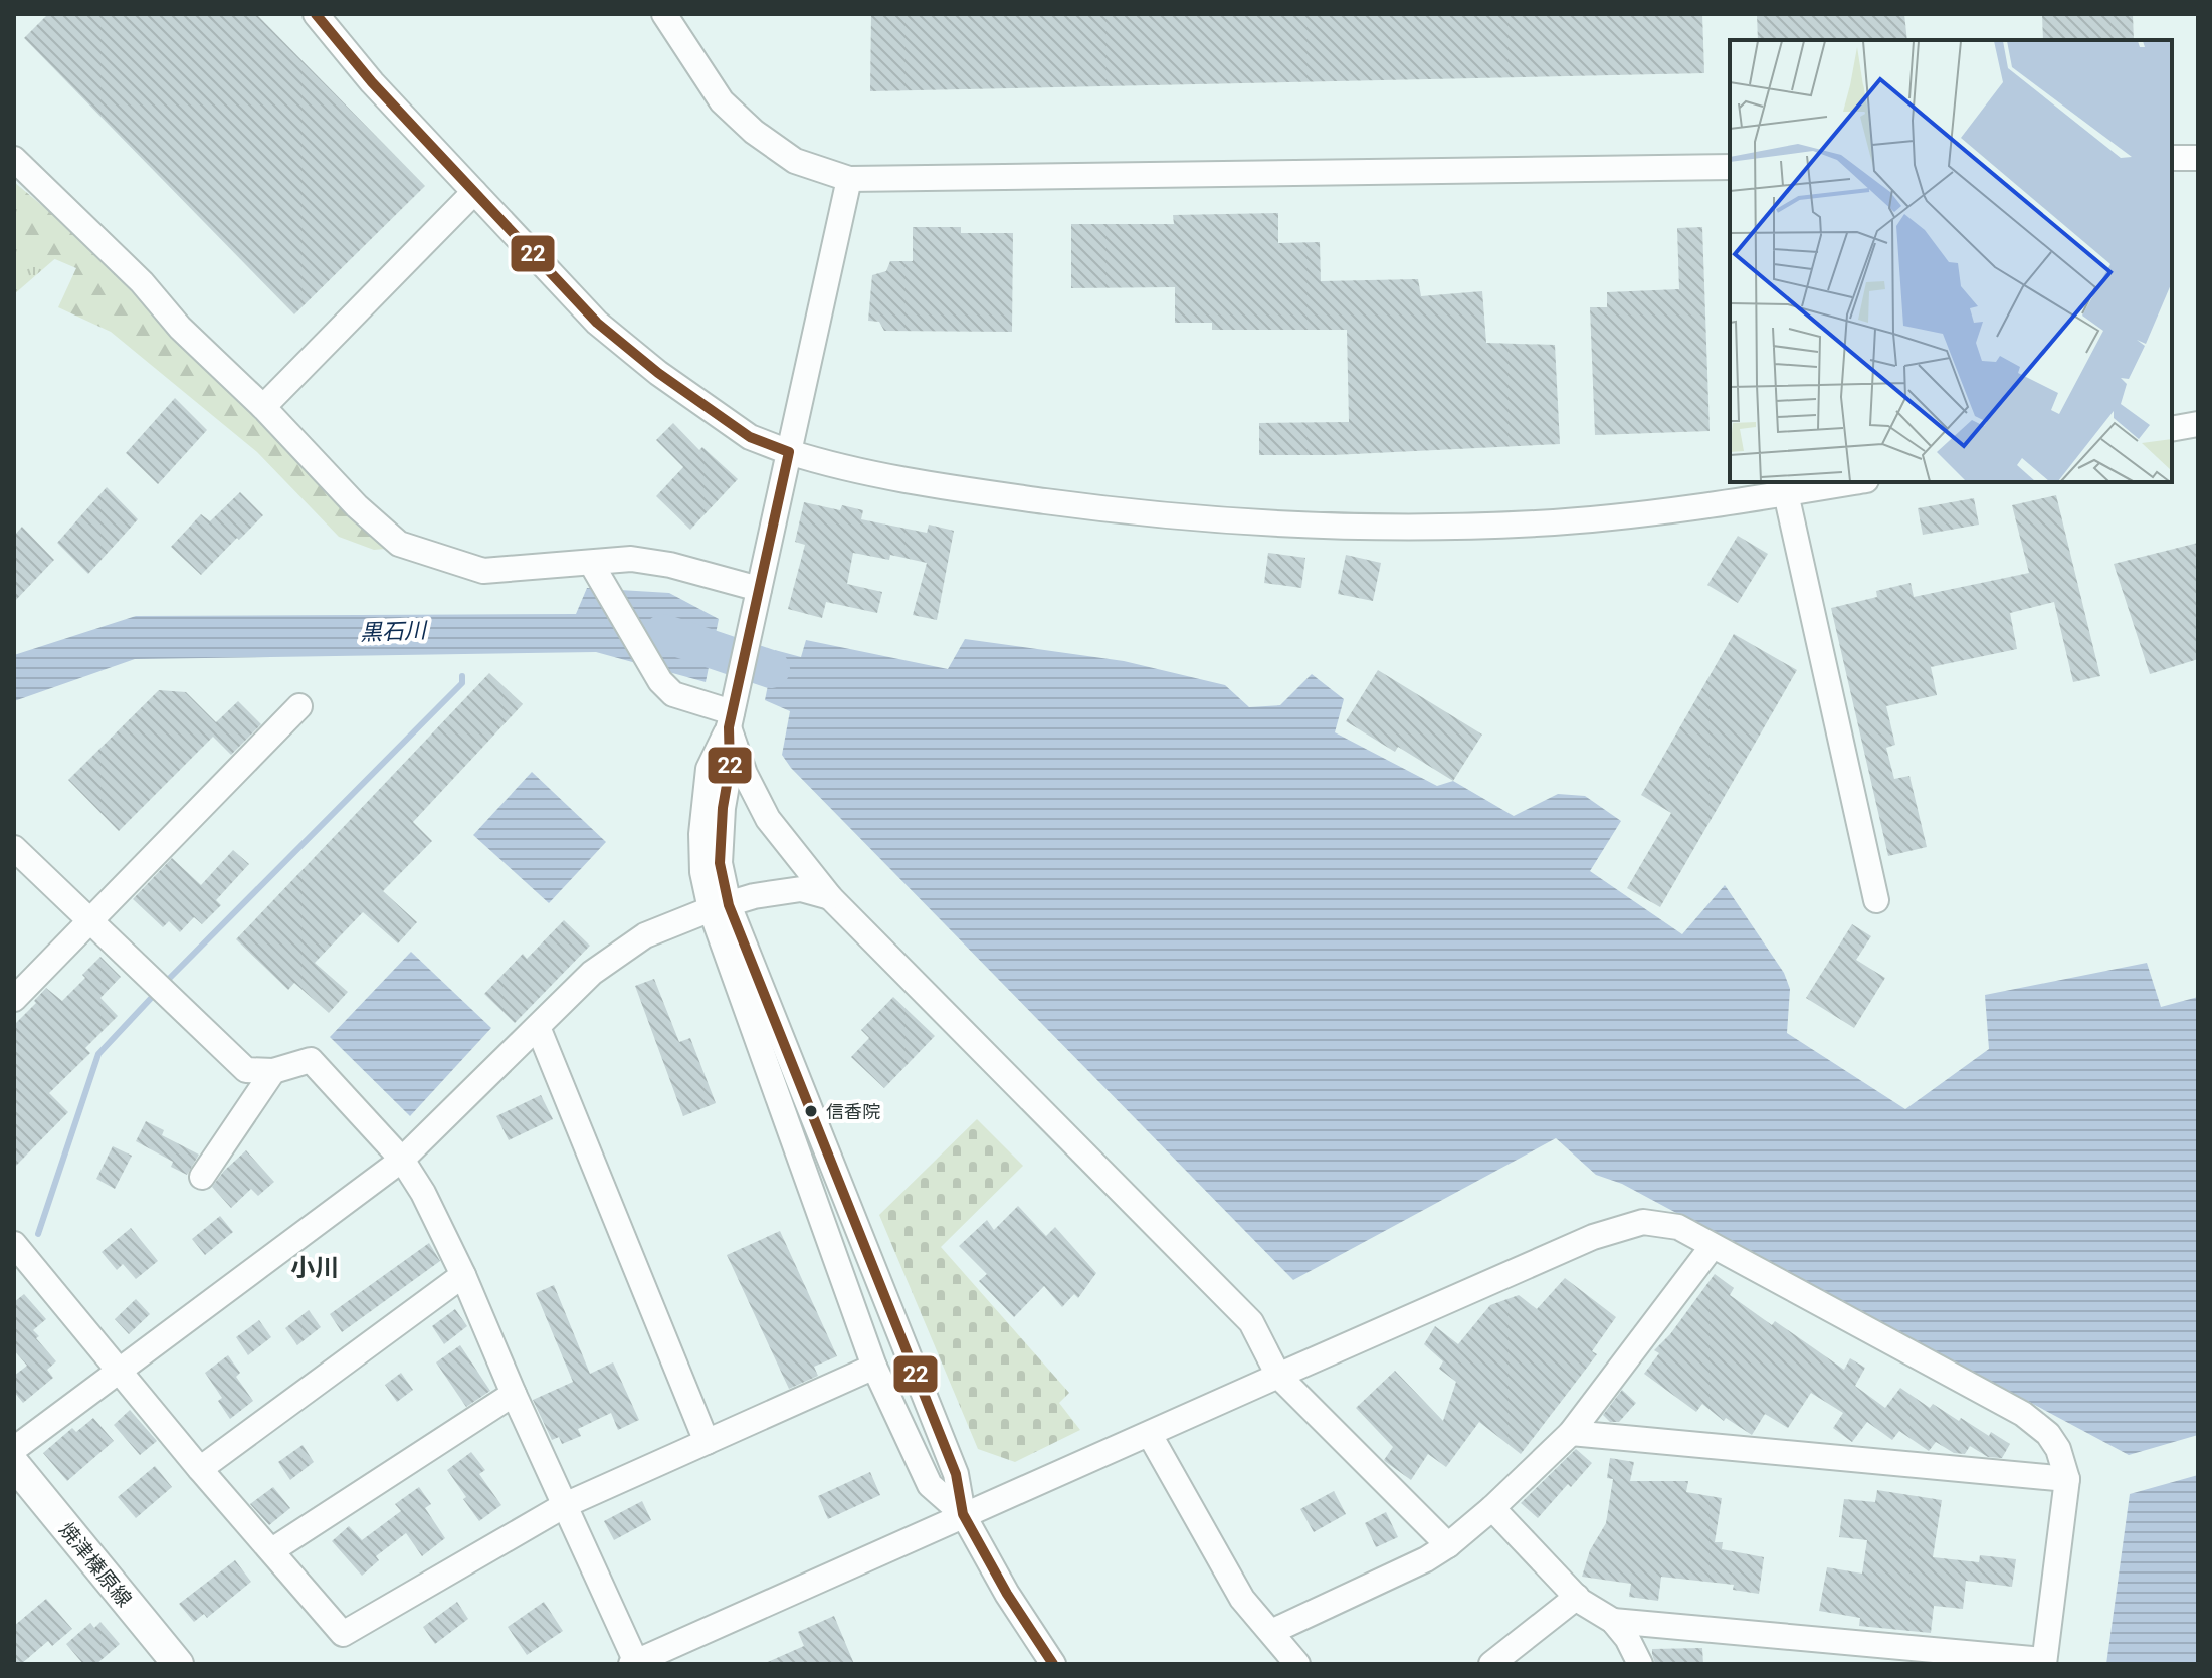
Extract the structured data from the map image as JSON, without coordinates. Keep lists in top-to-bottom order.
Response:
{
  "streets": {
    "main road": ["焼津榛原線"]
  },
  "districts": ["小川"],
  "water": ["黒石川"],
  "places": ["信香院"],
  "lines": ["transit line 22"]
}
